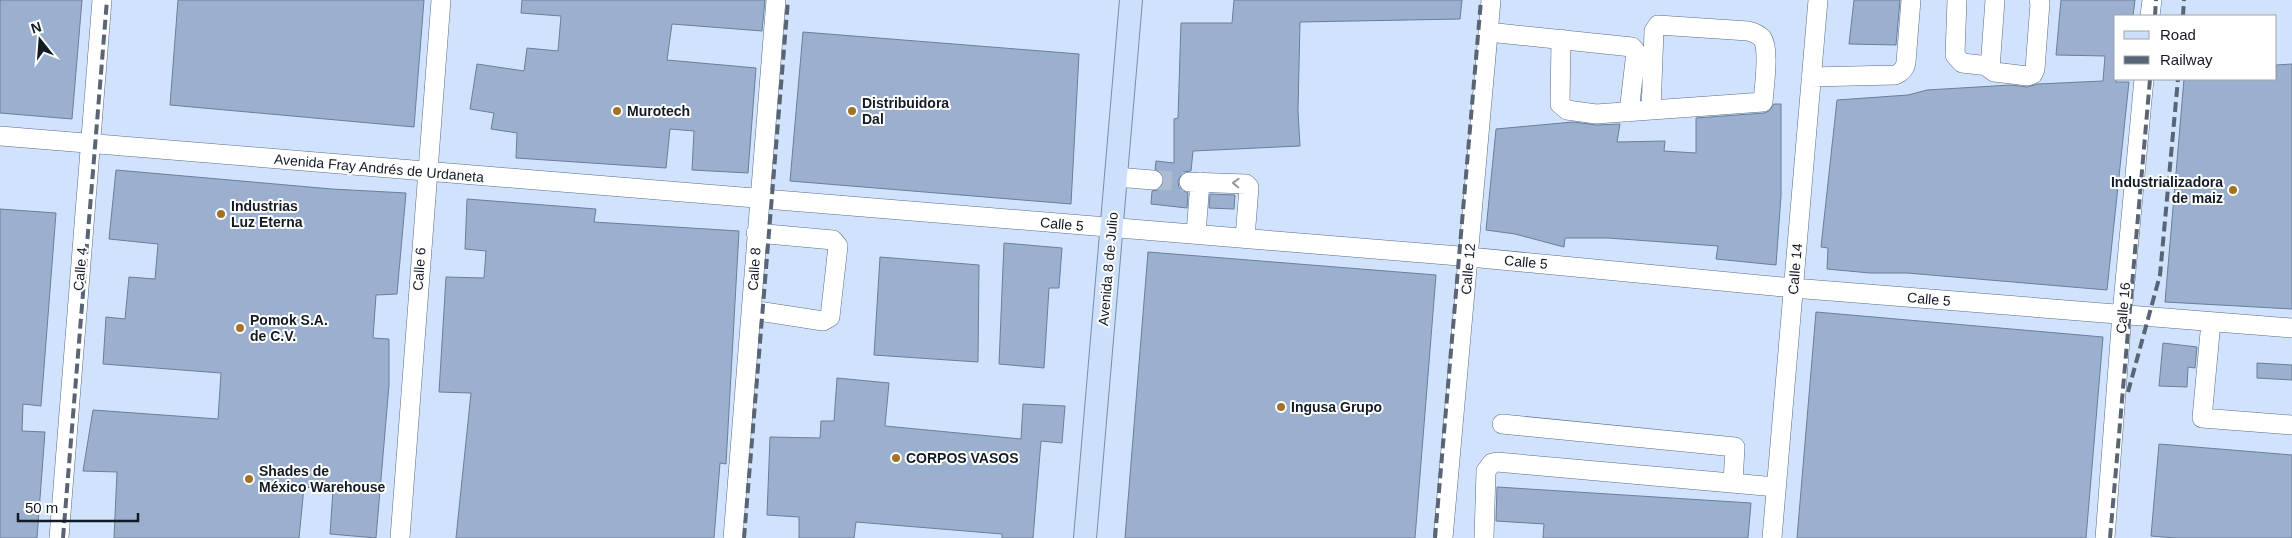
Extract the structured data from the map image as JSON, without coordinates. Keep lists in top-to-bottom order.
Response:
{
  "streets": {
    "main road": ["Avenida 8 de Julio"],
    "street": [
      "Avenida Fray Andrés de Urdaneta",
      "Calle 5",
      "Calle 4",
      "Calle 6",
      "Calle 8",
      "Calle 12",
      "Calle 14",
      "Calle 16"
    ]
  },
  "crossings": [
    ["Avenida Fray Andrés de Urdaneta", "Calle 5"],
    ["Avenida Fray Andrés de Urdaneta", "Calle 4"],
    ["Avenida Fray Andrés de Urdaneta", "Calle 6"],
    ["Avenida Fray Andrés de Urdaneta", "Calle 8"],
    ["Calle 5", "Calle 8"],
    ["Calle 5", "Avenida 8 de Julio"],
    ["Calle 5", "Calle 12"],
    ["Calle 5", "Calle 14"],
    ["Calle 5", "Calle 16"]
  ],
  "places": [
    "Murotech",
    "Distribuidora Dal",
    "Industrializadora de maiz",
    "Industrias Luz Eterna",
    "Pomok S.A. de C.V.",
    "Ingusa Grupo",
    "CORPOS VASOS",
    "Shades de México Warehouse"
  ],
  "legend": ["Road", "Railway"],
  "scale_bar": "50 m",
  "north": "top"
}
